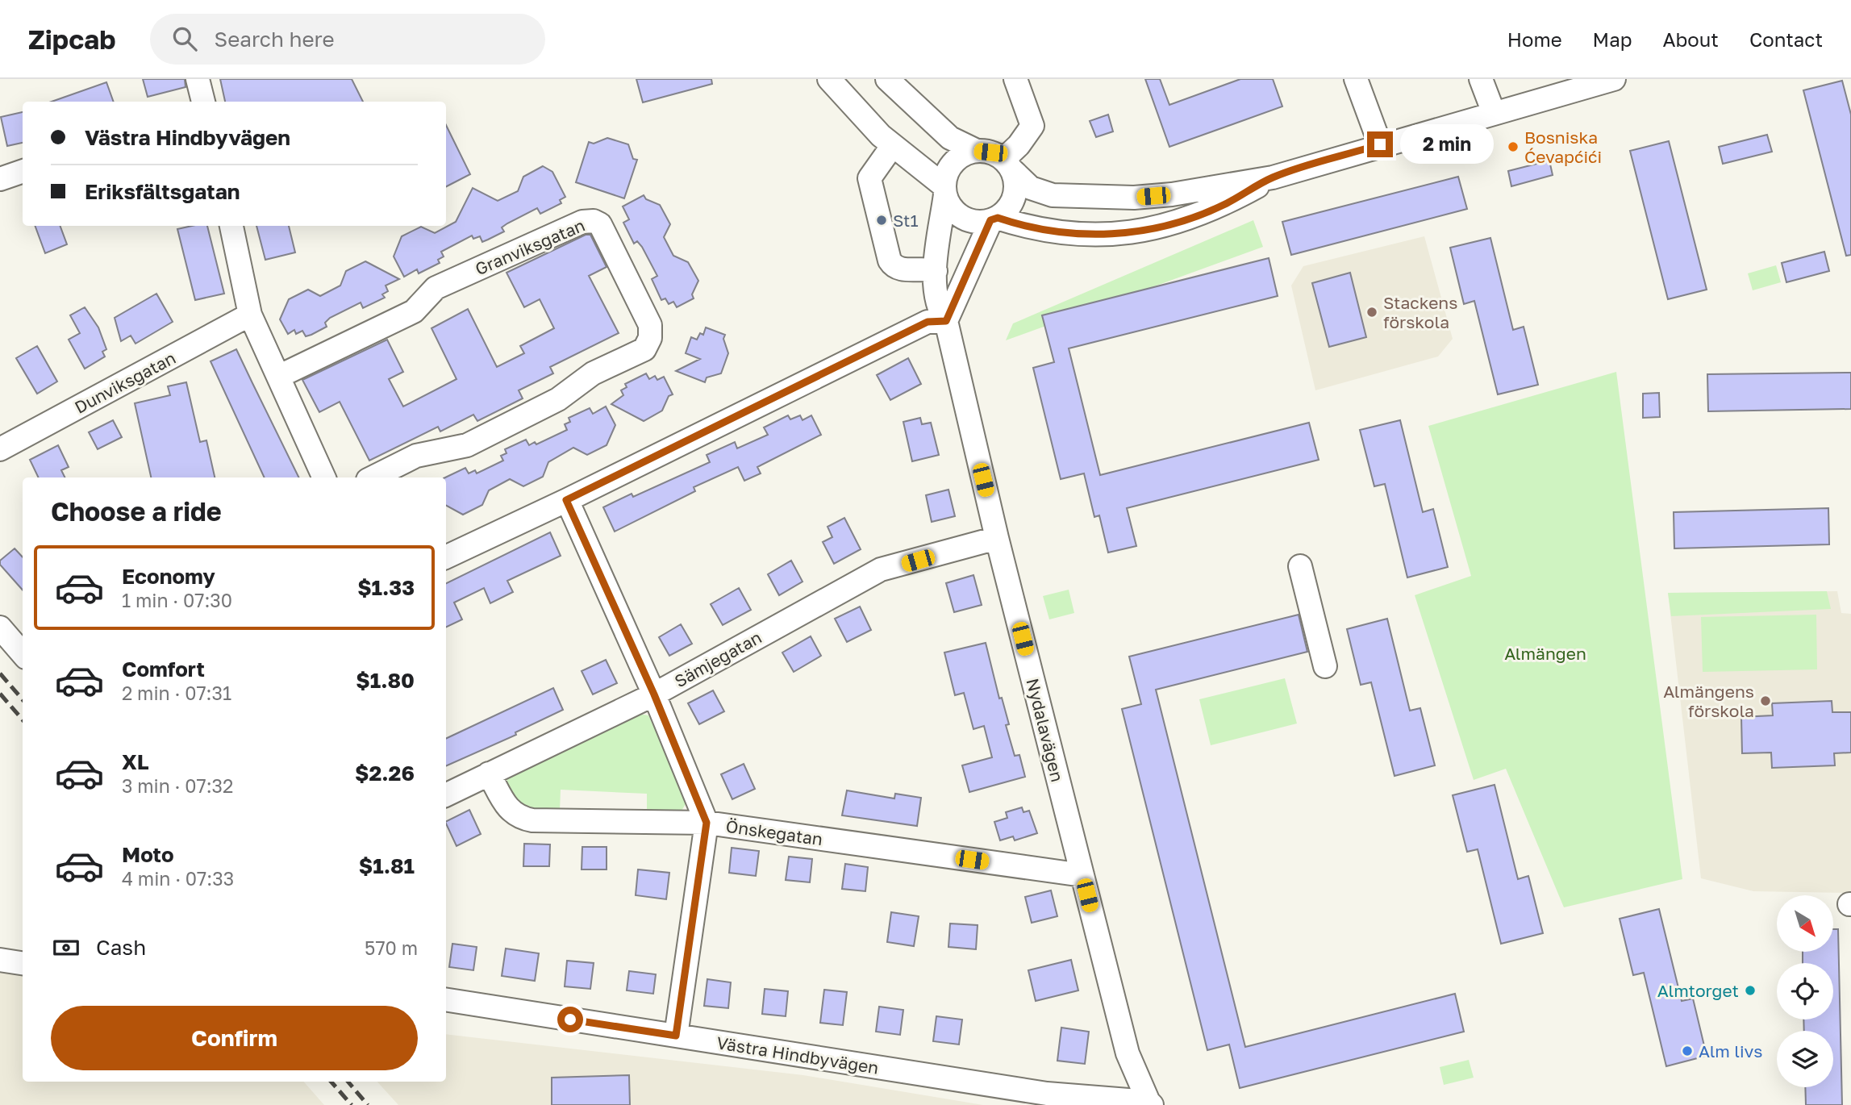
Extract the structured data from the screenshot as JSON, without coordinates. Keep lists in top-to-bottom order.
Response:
{
  "streets": {
    "street": [
      "Granviksgatan",
      "Dunviksgatan",
      "Sämjegatan",
      "Nydalavägen",
      "Önskegatan",
      "Västra Hindbyvägen"
    ]
  },
  "crossings": [
    ["Sämjegatan", "Nydalavägen"],
    ["Sämjegatan", "Önskegatan"],
    ["Nydalavägen", "Önskegatan"],
    ["Nydalavägen", "Västra Hindbyvägen"]
  ],
  "parks": ["Almängen"],
  "places": [
    "Bosniska Ćevapćići",
    "St1",
    "Stackens förskola",
    "Almängens förskola",
    "Almtorget",
    "Alm livs"
  ],
  "north": "bottom right",
  "page": {
    "header": "Zipcab",
    "search": "Search here",
    "nav": [
      "Home",
      "Map",
      "About",
      "Contact"
    ],
    "banner": ["Västra Hindbyvägen", "Eriksfältsgatan"],
    "bubble": "2 min",
    "heading": "Choose a ride",
    "list": [
      {
        "name": "Economy",
        "note": "1 min · 07:30",
        "value": "$1.33"
      },
      {
        "name": "Comfort",
        "note": "2 min · 07:31",
        "value": "$1.80"
      },
      {
        "name": "XL",
        "note": "3 min · 07:32",
        "value": "$2.26"
      },
      {
        "name": "Moto",
        "note": "4 min · 07:33",
        "value": "$1.81"
      }
    ],
    "pay": ["Cash", "570 m"],
    "buttons": "Confirm"
  }
}
